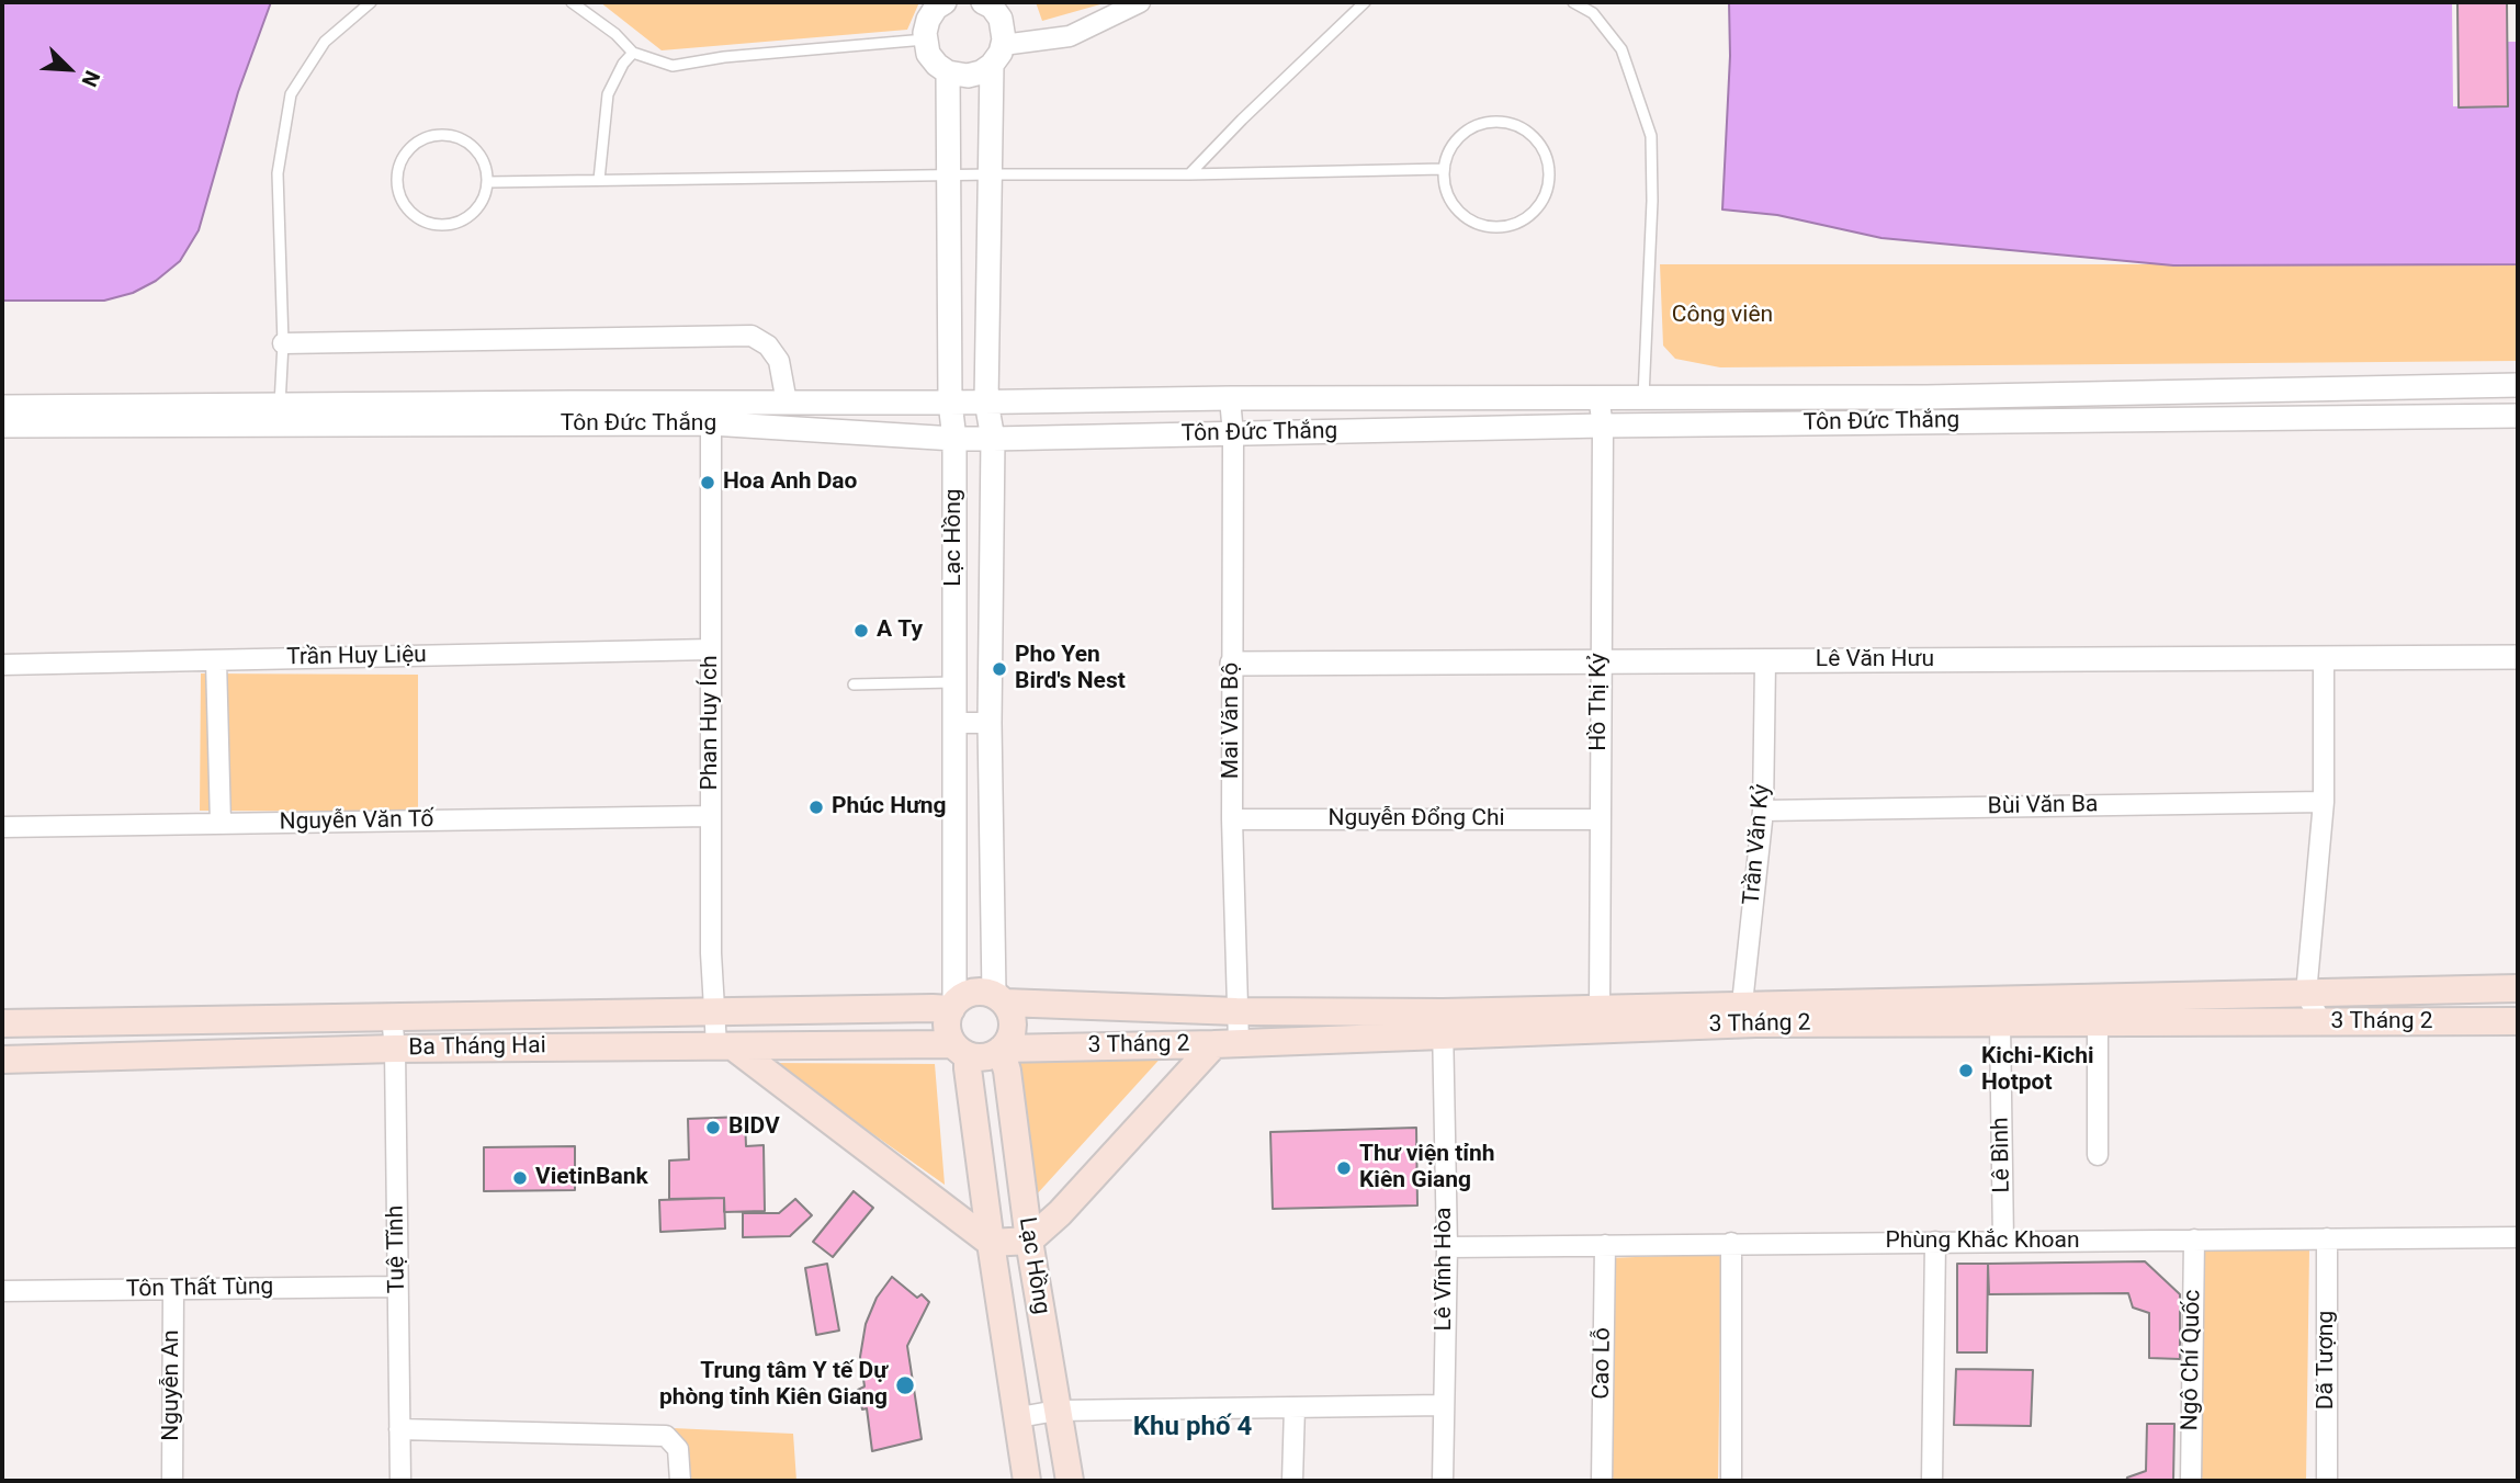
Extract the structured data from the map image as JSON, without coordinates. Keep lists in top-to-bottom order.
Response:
{
  "streets": {
    "main road": ["Lạc Hồng", "3 Tháng 2", "Ba Tháng Hai"],
    "street": [
      "Tôn Đức Thắng",
      "Trần Huy Liệu",
      "Lê Văn Hưu",
      "Hồ Thị Kỷ",
      "Mai Văn Bộ",
      "Phan Huy Ích",
      "Bùi Văn Ba",
      "Nguyễn Đổng Chi",
      "Nguyễn Văn Tố",
      "Trần Văn Kỷ",
      "Lê Bình",
      "Phùng Khắc Khoan",
      "Tuệ Tĩnh",
      "Lê Vĩnh Hòa",
      "Tôn Thất Tùng",
      "Ngô Chí Quốc",
      "Dã Tượng",
      "Cao Lỗ",
      "Nguyễn An"
    ]
  },
  "crossings": [
    ["Tôn Đức Thắng", "Lạc Hồng"],
    ["Tôn Đức Thắng", "Hồ Thị Kỷ"],
    ["Tôn Đức Thắng", "Mai Văn Bộ"],
    ["Tôn Đức Thắng", "Phan Huy Ích"],
    ["Lạc Hồng", "3 Tháng 2"],
    ["Lạc Hồng", "Ba Tháng Hai"],
    ["Trần Huy Liệu", "Phan Huy Ích"],
    ["Lê Văn Hưu", "Hồ Thị Kỷ"],
    ["Lê Văn Hưu", "Mai Văn Bộ"],
    ["Lê Văn Hưu", "Trần Văn Kỷ"],
    ["Hồ Thị Kỷ", "Nguyễn Đổng Chi"],
    ["Hồ Thị Kỷ", "3 Tháng 2"],
    ["Mai Văn Bộ", "Nguyễn Đổng Chi"],
    ["Mai Văn Bộ", "3 Tháng 2"],
    ["Phan Huy Ích", "Nguyễn Văn Tố"],
    ["Phan Huy Ích", "Ba Tháng Hai"],
    ["Bùi Văn Ba", "Trần Văn Kỷ"],
    ["Trần Văn Kỷ", "3 Tháng 2"],
    ["3 Tháng 2", "Ba Tháng Hai"],
    ["3 Tháng 2", "Lê Bình"],
    ["3 Tháng 2", "Lê Vĩnh Hòa"],
    ["Ba Tháng Hai", "Tuệ Tĩnh"],
    ["Lê Bình", "Phùng Khắc Khoan"],
    ["Phùng Khắc Khoan", "Lê Vĩnh Hòa"],
    ["Phùng Khắc Khoan", "Ngô Chí Quốc"],
    ["Phùng Khắc Khoan", "Dã Tượng"],
    ["Phùng Khắc Khoan", "Cao Lỗ"],
    ["Tuệ Tĩnh", "Tôn Thất Tùng"],
    ["Tôn Thất Tùng", "Nguyễn An"]
  ],
  "districts": ["Khu phố 4"],
  "parks": ["Công viên"],
  "places": [
    "Hoa Anh Dao",
    "A Ty",
    "Pho Yen Bird's Nest",
    "Phúc Hưng",
    "Kichi-Kichi Hotpot",
    "BIDV",
    "Thư viện tỉnh Kiên Giang",
    "VietinBank",
    "Trung tâm Y tế Dự phòng tỉnh Kiên Giang"
  ],
  "north": "bottom right"
}
